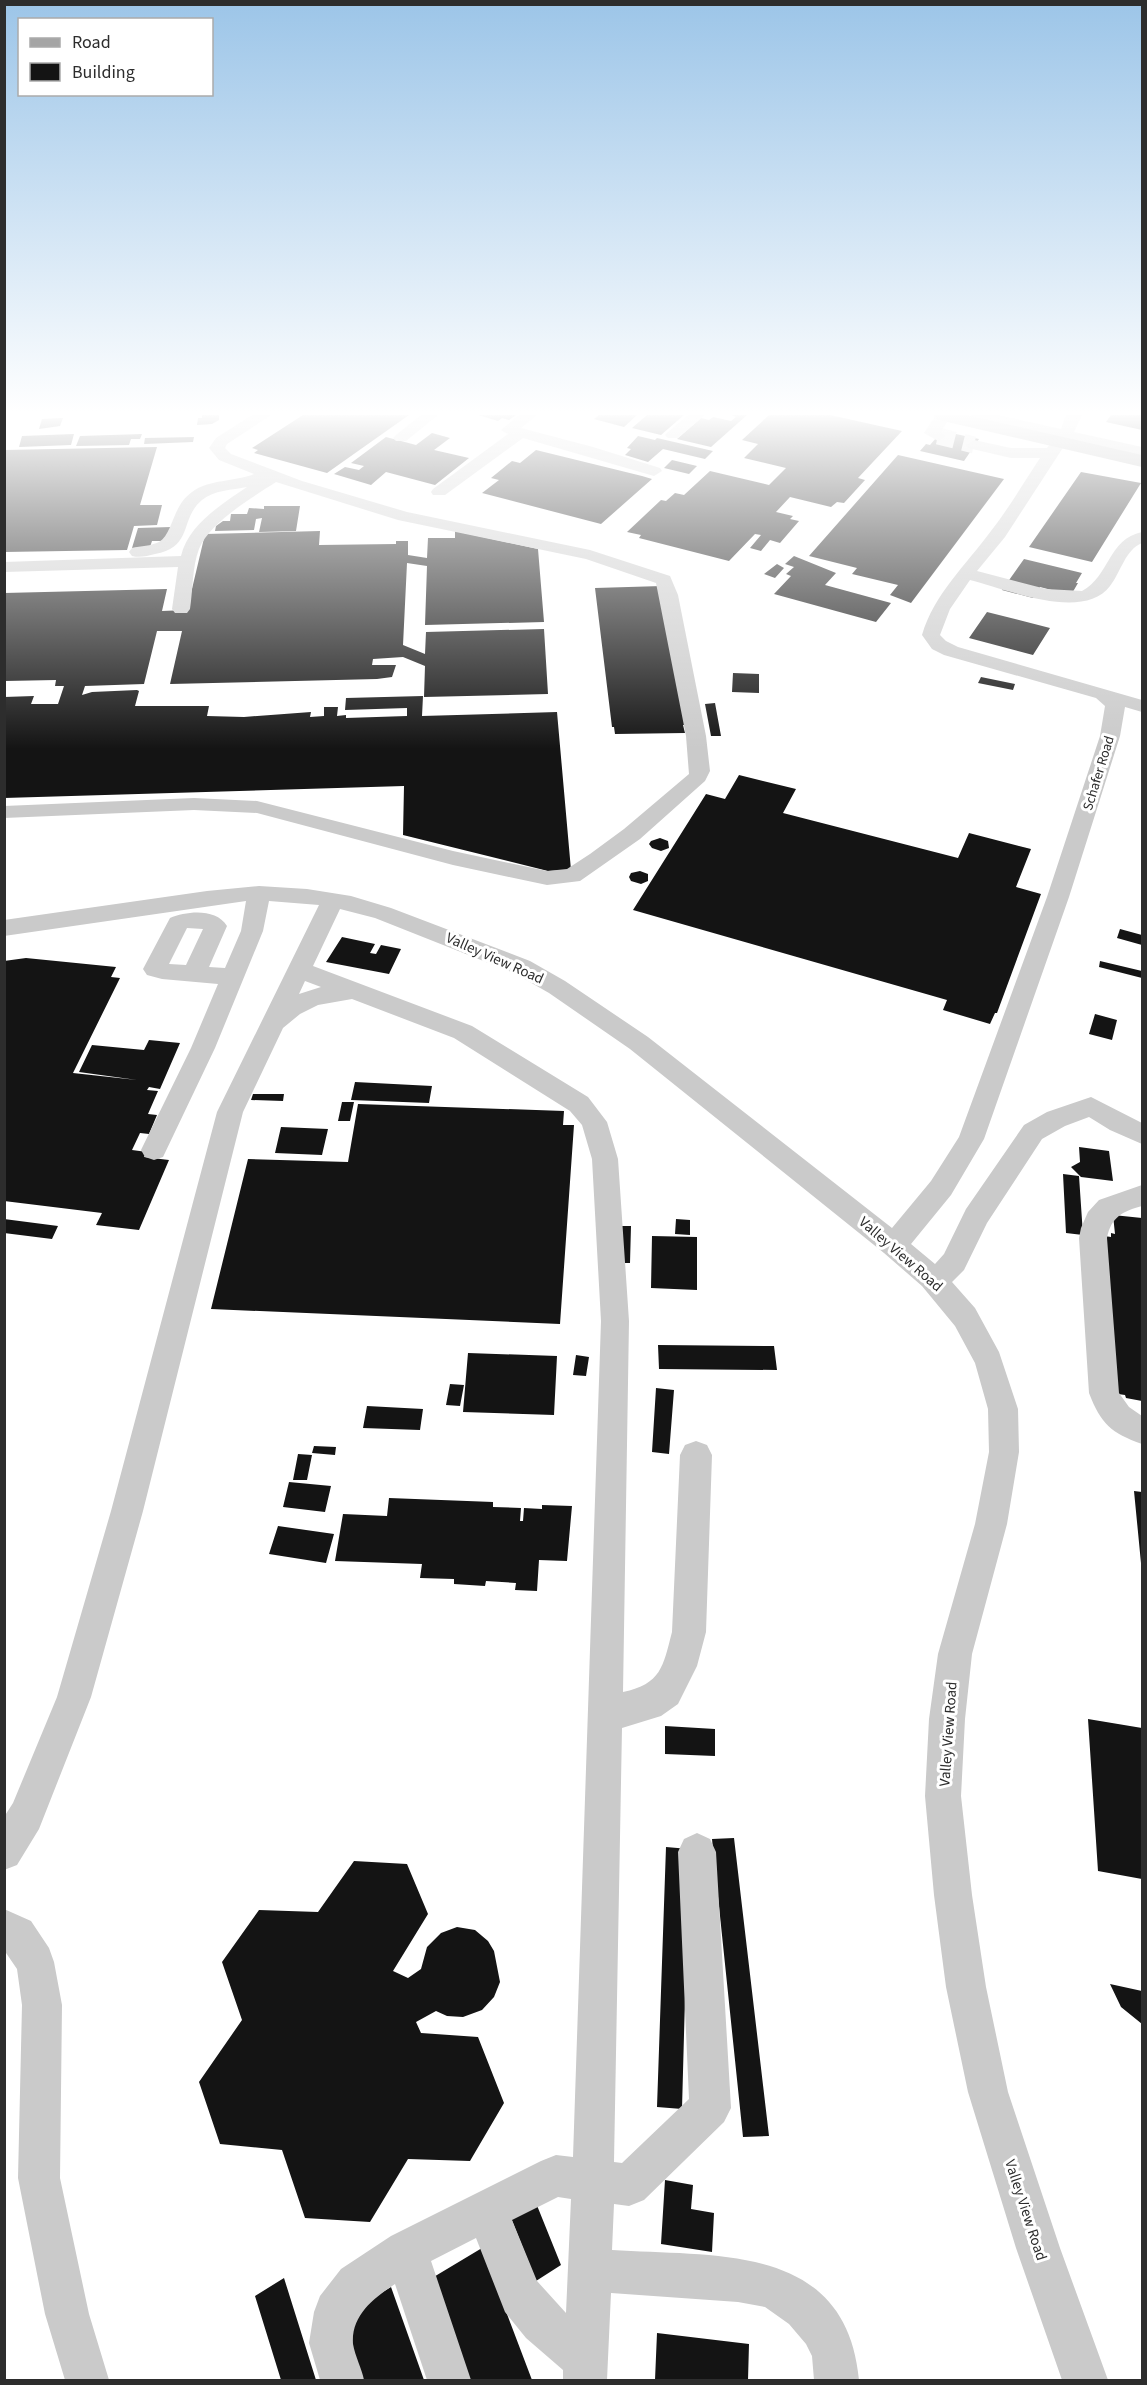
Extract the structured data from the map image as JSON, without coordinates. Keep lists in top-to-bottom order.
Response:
{
  "streets": {
    "street": ["Schafer Road", "Valley View Road"]
  },
  "crossings": [
    ["Schafer Road", "Valley View Road"]
  ],
  "legend": ["Road", "Building"]
}
